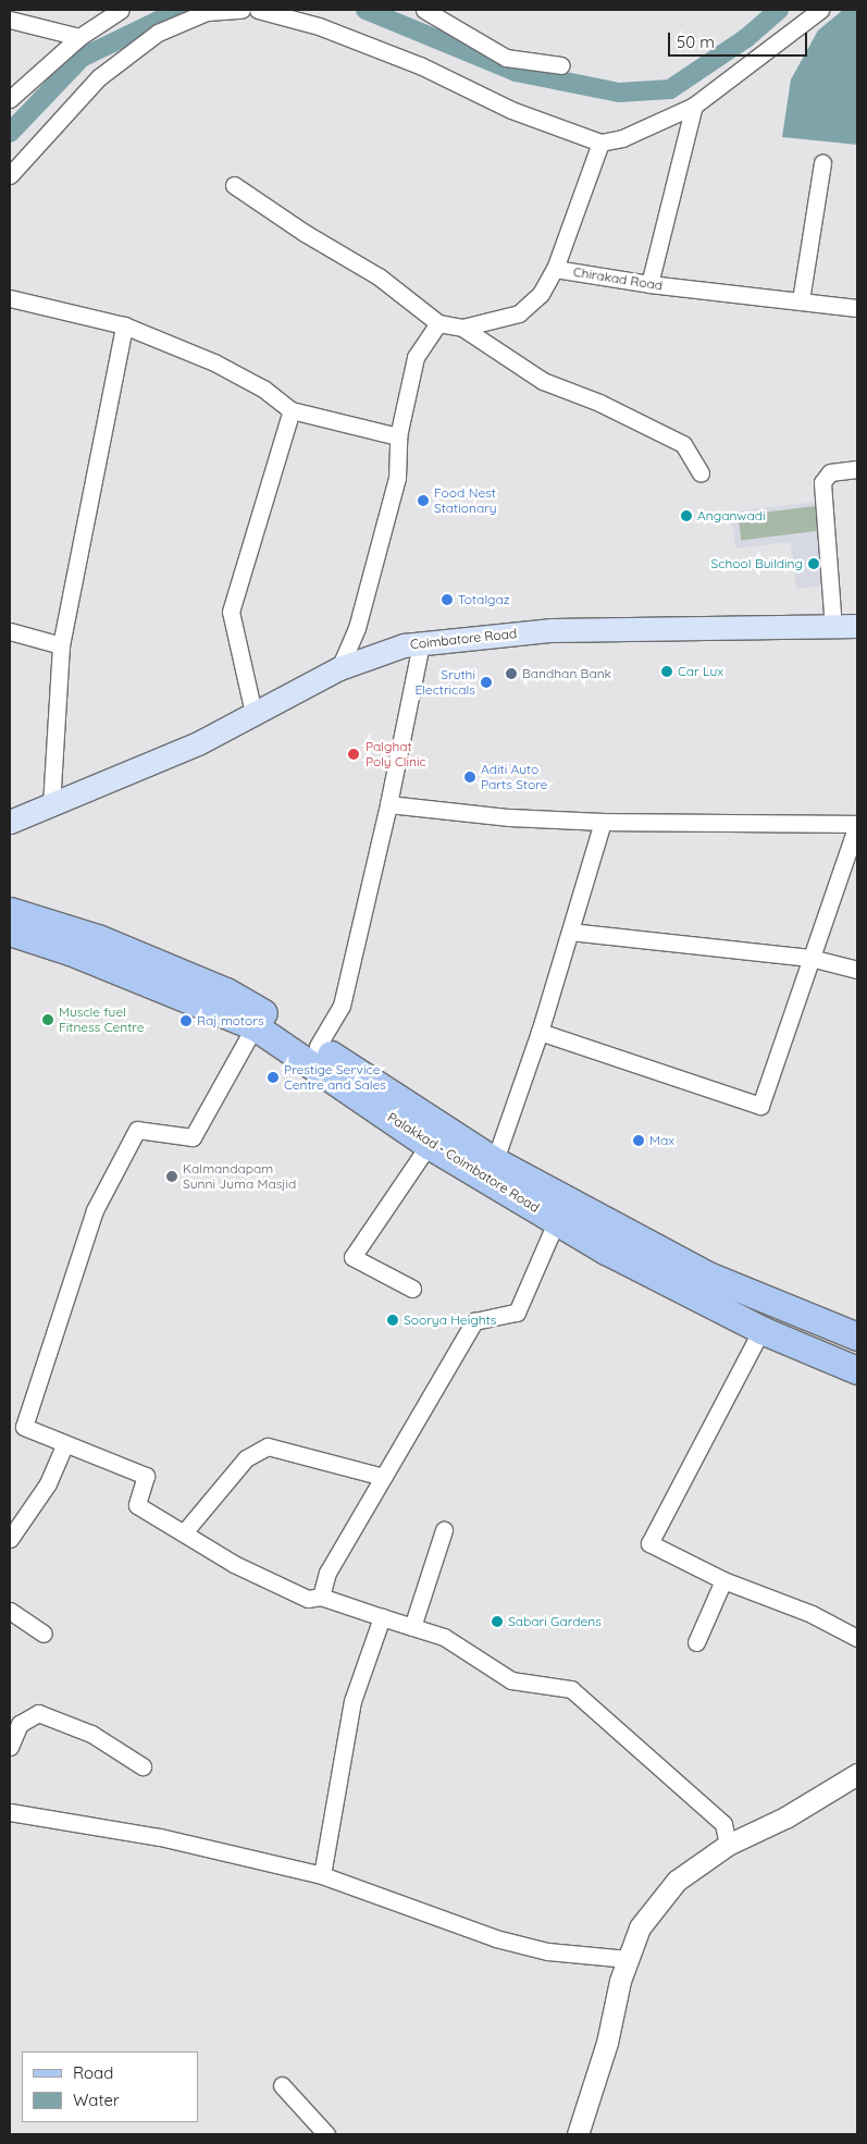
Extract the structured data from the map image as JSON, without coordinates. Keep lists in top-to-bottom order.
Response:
{
  "streets": {
    "main road": ["Coimbatore Road", "Palakkad - Coimbatore Road"],
    "street": ["Chirakad Road"]
  },
  "places": [
    "Food Nest Stationary",
    "Anganwadi",
    "School Building",
    "Totalgaz",
    "Car Lux",
    "Bandhan Bank",
    "Sruthi Electricals",
    "Palghat Poly Clinic",
    "Aditi Auto Parts Store",
    "Muscle fuel Fitness Centre",
    "Raj motors",
    "Prestige Service Centre and Sales",
    "Max",
    "Kalmandapam Sunni Juma Masjid",
    "Soorya Heights",
    "Sabari Gardens"
  ],
  "legend": ["Road", "Water"],
  "scale_bar": "50 m"
}
